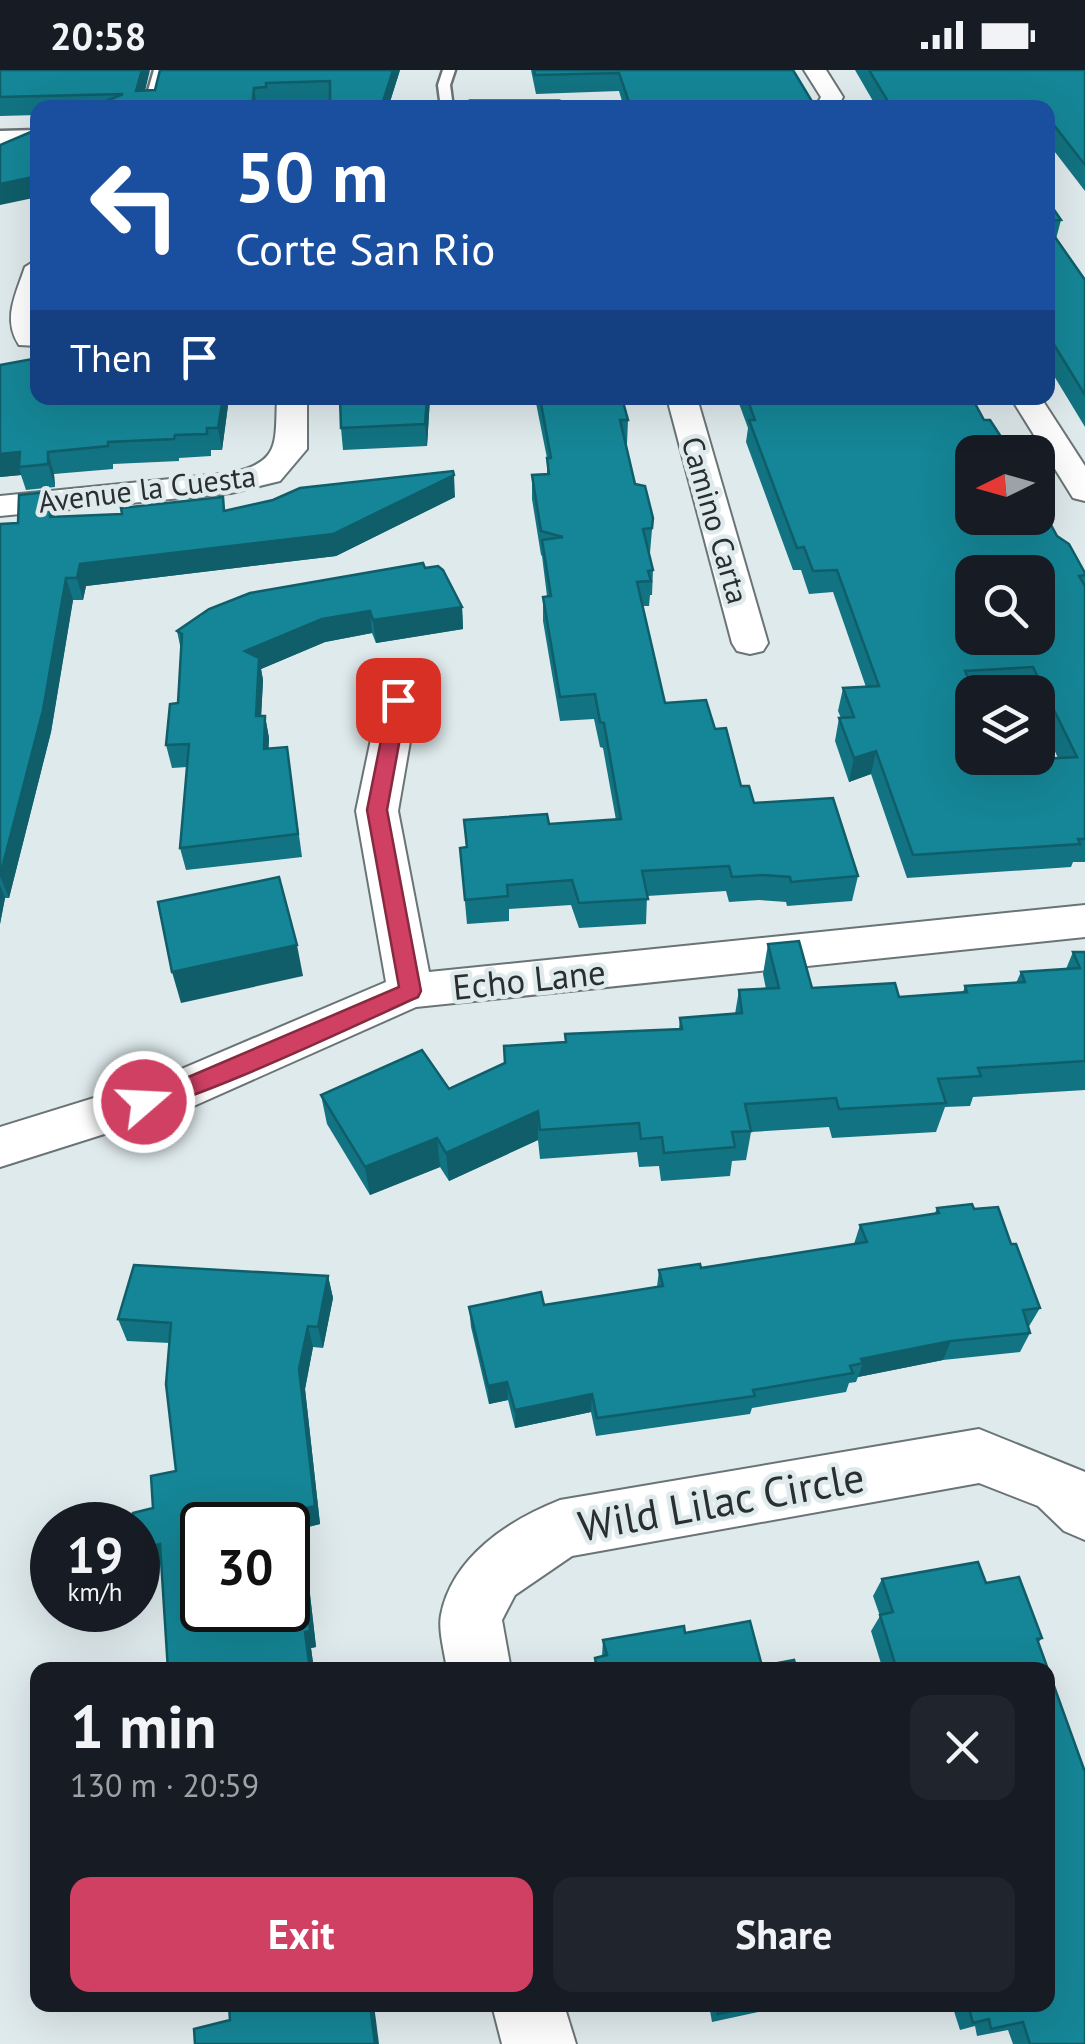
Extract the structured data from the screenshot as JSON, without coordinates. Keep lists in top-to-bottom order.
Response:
{
  "streets": {
    "street": [
      "Avenue la Cuesta",
      "Camino Carta",
      "Echo Lane",
      "Wild Lilac Circle"
    ]
  },
  "north": "left",
  "page": {
    "status": "20:58",
    "turn": ["50 m", "Corte San Rio"],
    "then": "Then",
    "speed": "19 km/h",
    "limit": "30",
    "heading": ["1 min", "130 m · 20:59"],
    "buttons": ["Exit", "Share"]
  }
}
